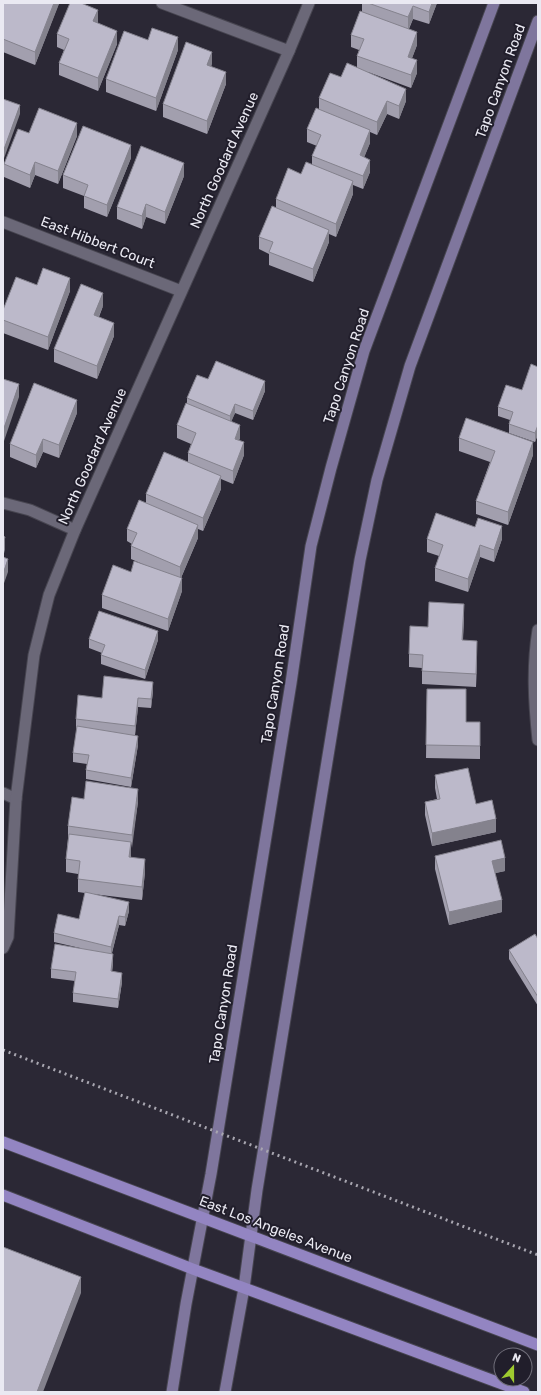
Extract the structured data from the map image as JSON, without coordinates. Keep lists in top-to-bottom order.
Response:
{
  "streets": {
    "main road": ["Tapo Canyon Road", "East Los Angeles Avenue"],
    "street": ["North Goodard Avenue", "East Hibbert Court"]
  },
  "crossings": [
    ["Tapo Canyon Road", "East Los Angeles Avenue"],
    ["North Goodard Avenue", "East Hibbert Court"]
  ],
  "north": "top"
}
